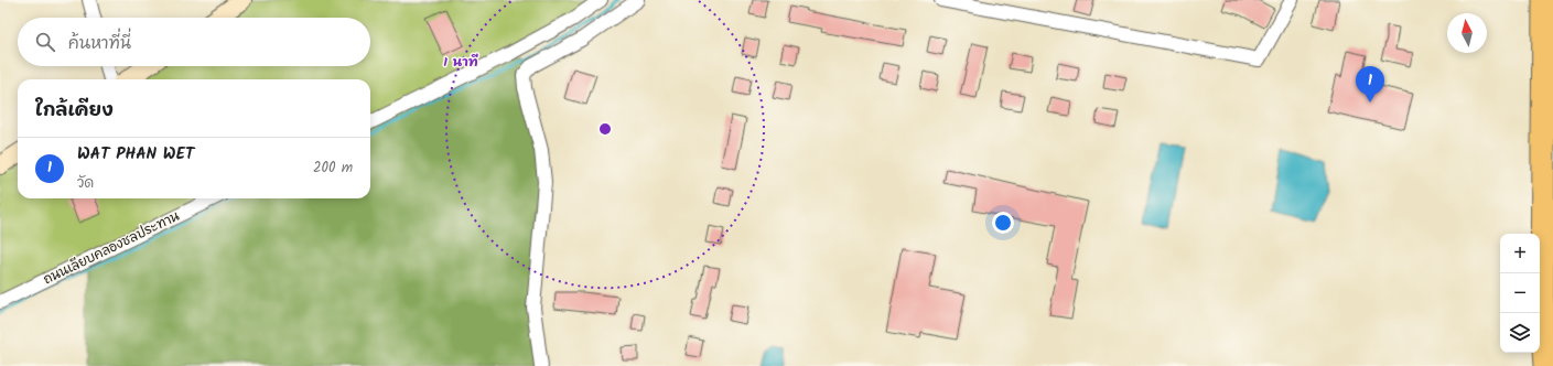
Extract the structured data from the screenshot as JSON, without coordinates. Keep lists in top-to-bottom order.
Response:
{
  "streets": {
    "street": ["ถนนเลียบคลองชลประทาน"]
  },
  "north": "top",
  "page": {
    "search": "ค้นหาที่นี่",
    "pins": "1",
    "heading": "ใกล้เคียง",
    "list": [
      {
        "mark": "1",
        "name": "WAT PHAN WET",
        "note": "วัด",
        "value": "200 m"
      }
    ],
    "map_buttons": ["+", "−"]
  },
  "rings": ["1 นาที"]
}
